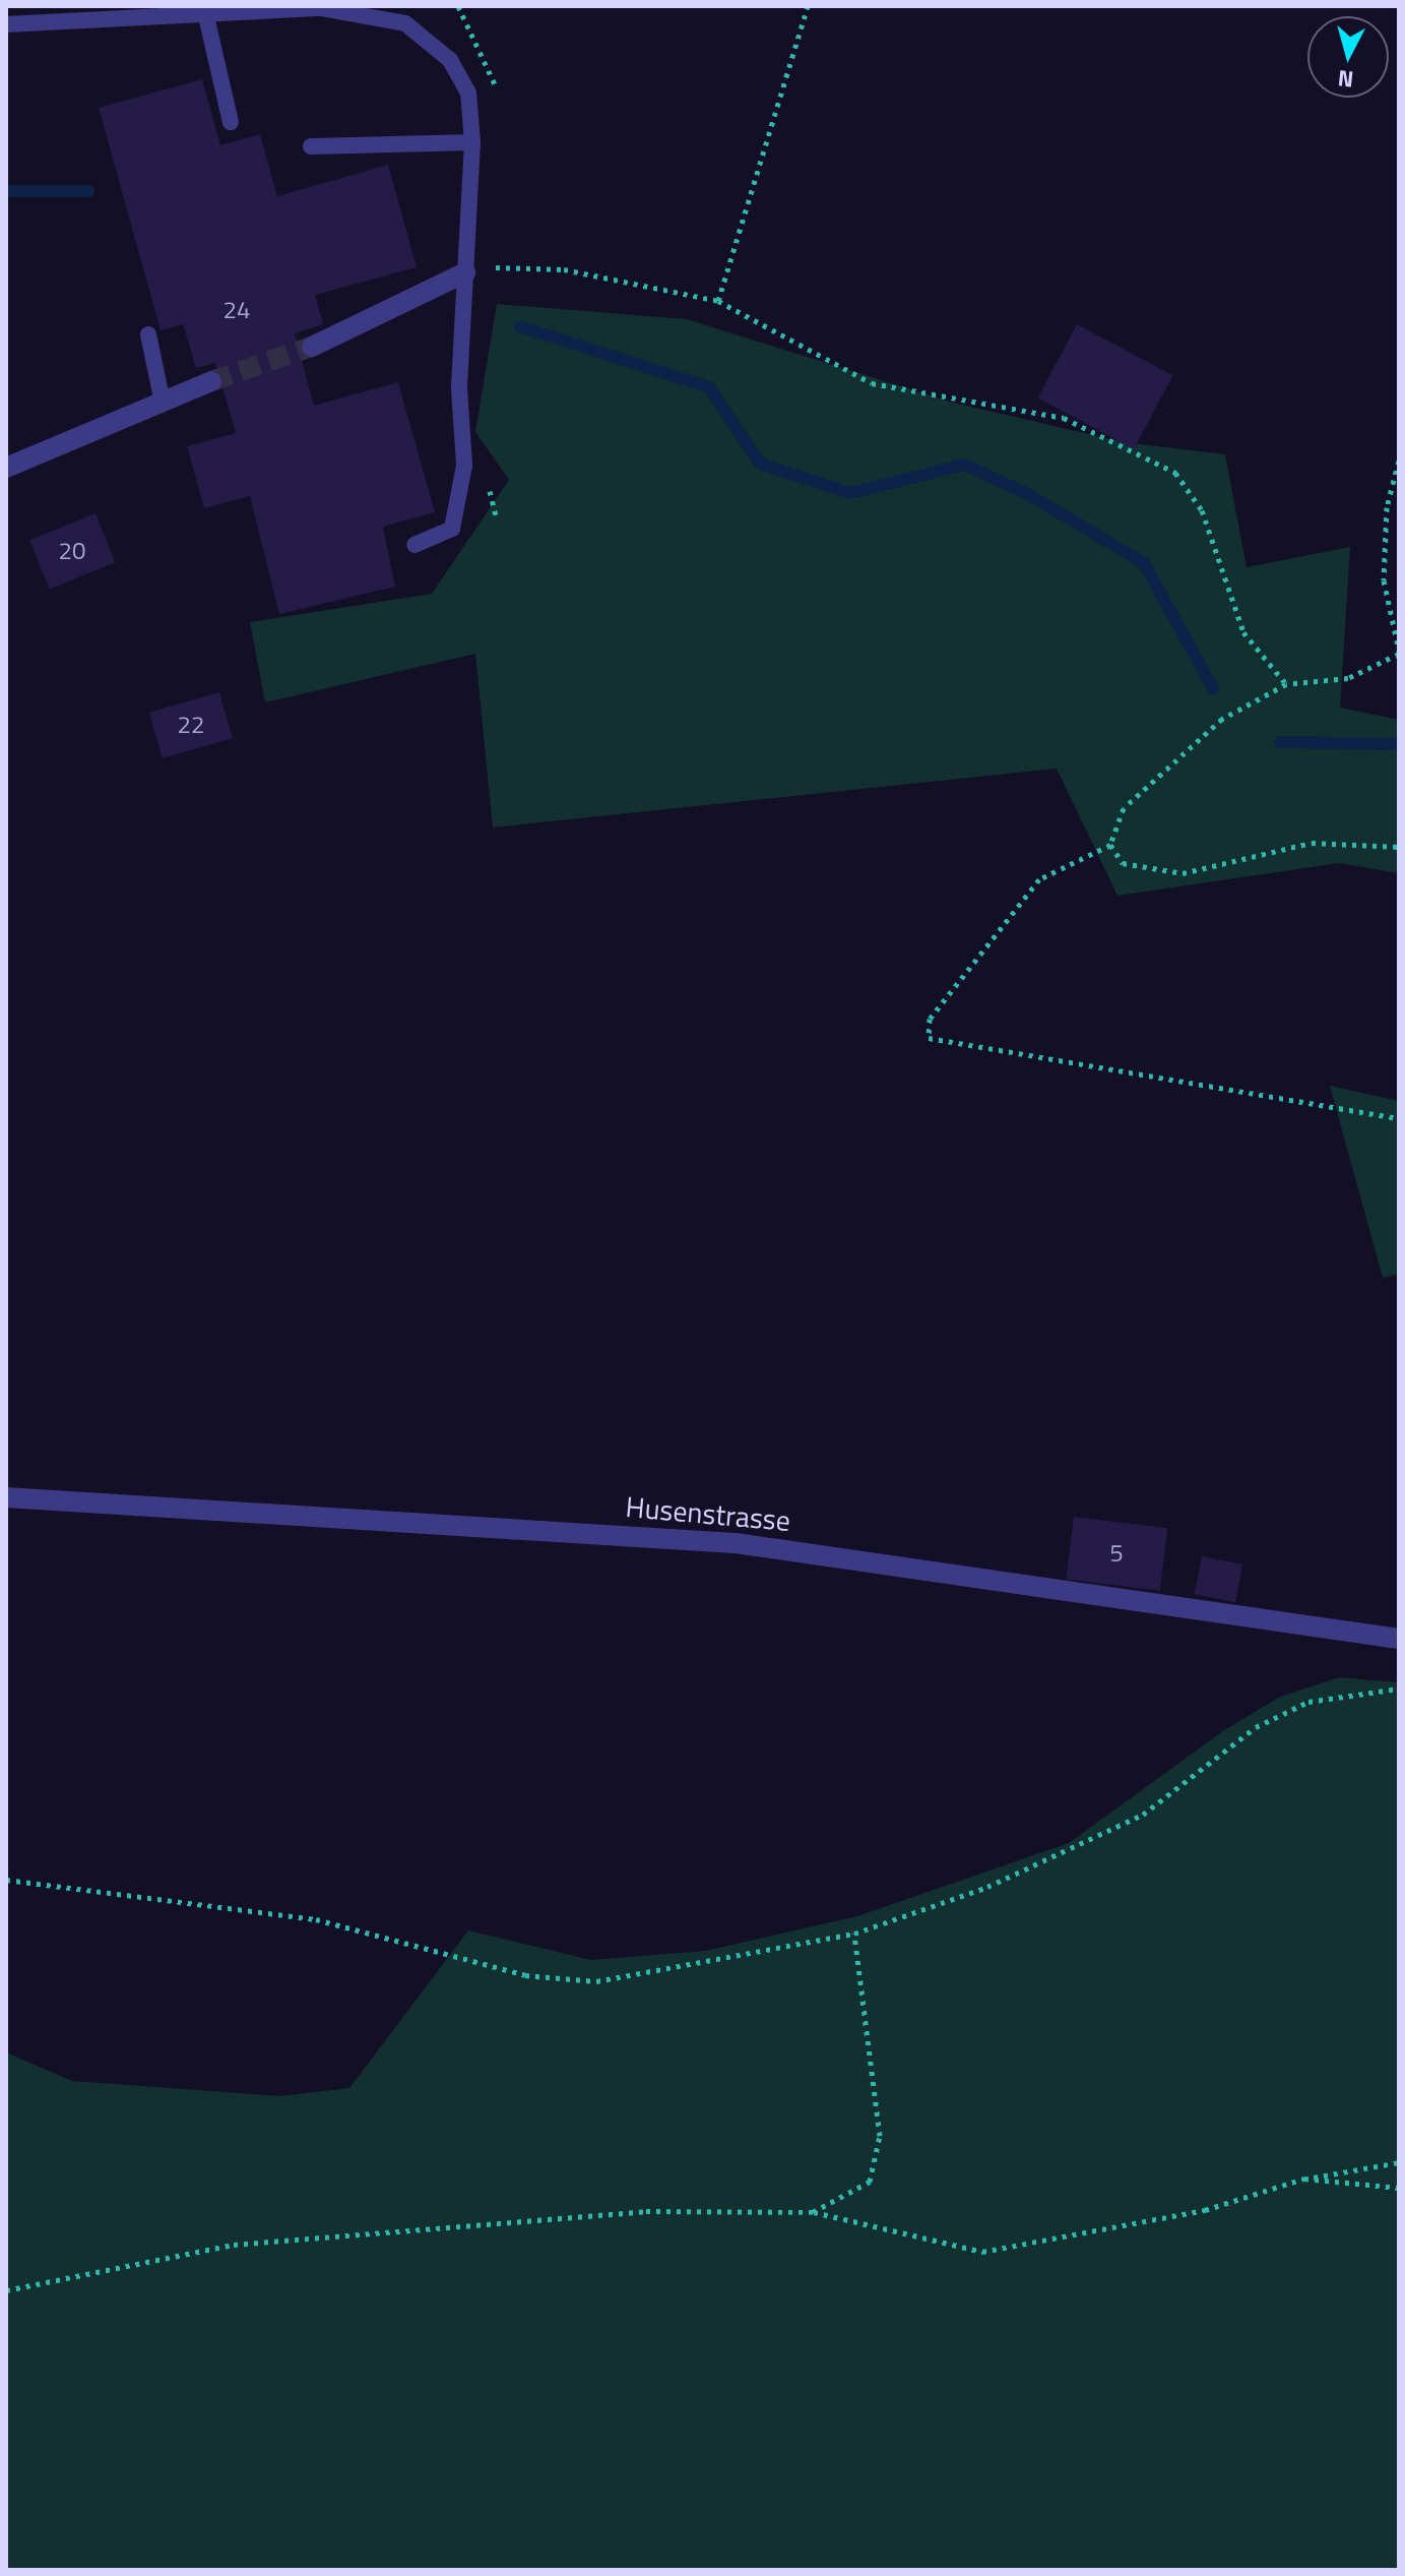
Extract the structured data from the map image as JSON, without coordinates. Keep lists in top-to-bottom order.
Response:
{
  "streets": {
    "street": ["Husenstrasse"]
  },
  "house_numbers": [
    "24",
    "20",
    "22",
    "5"
  ],
  "north": "bottom"
}
